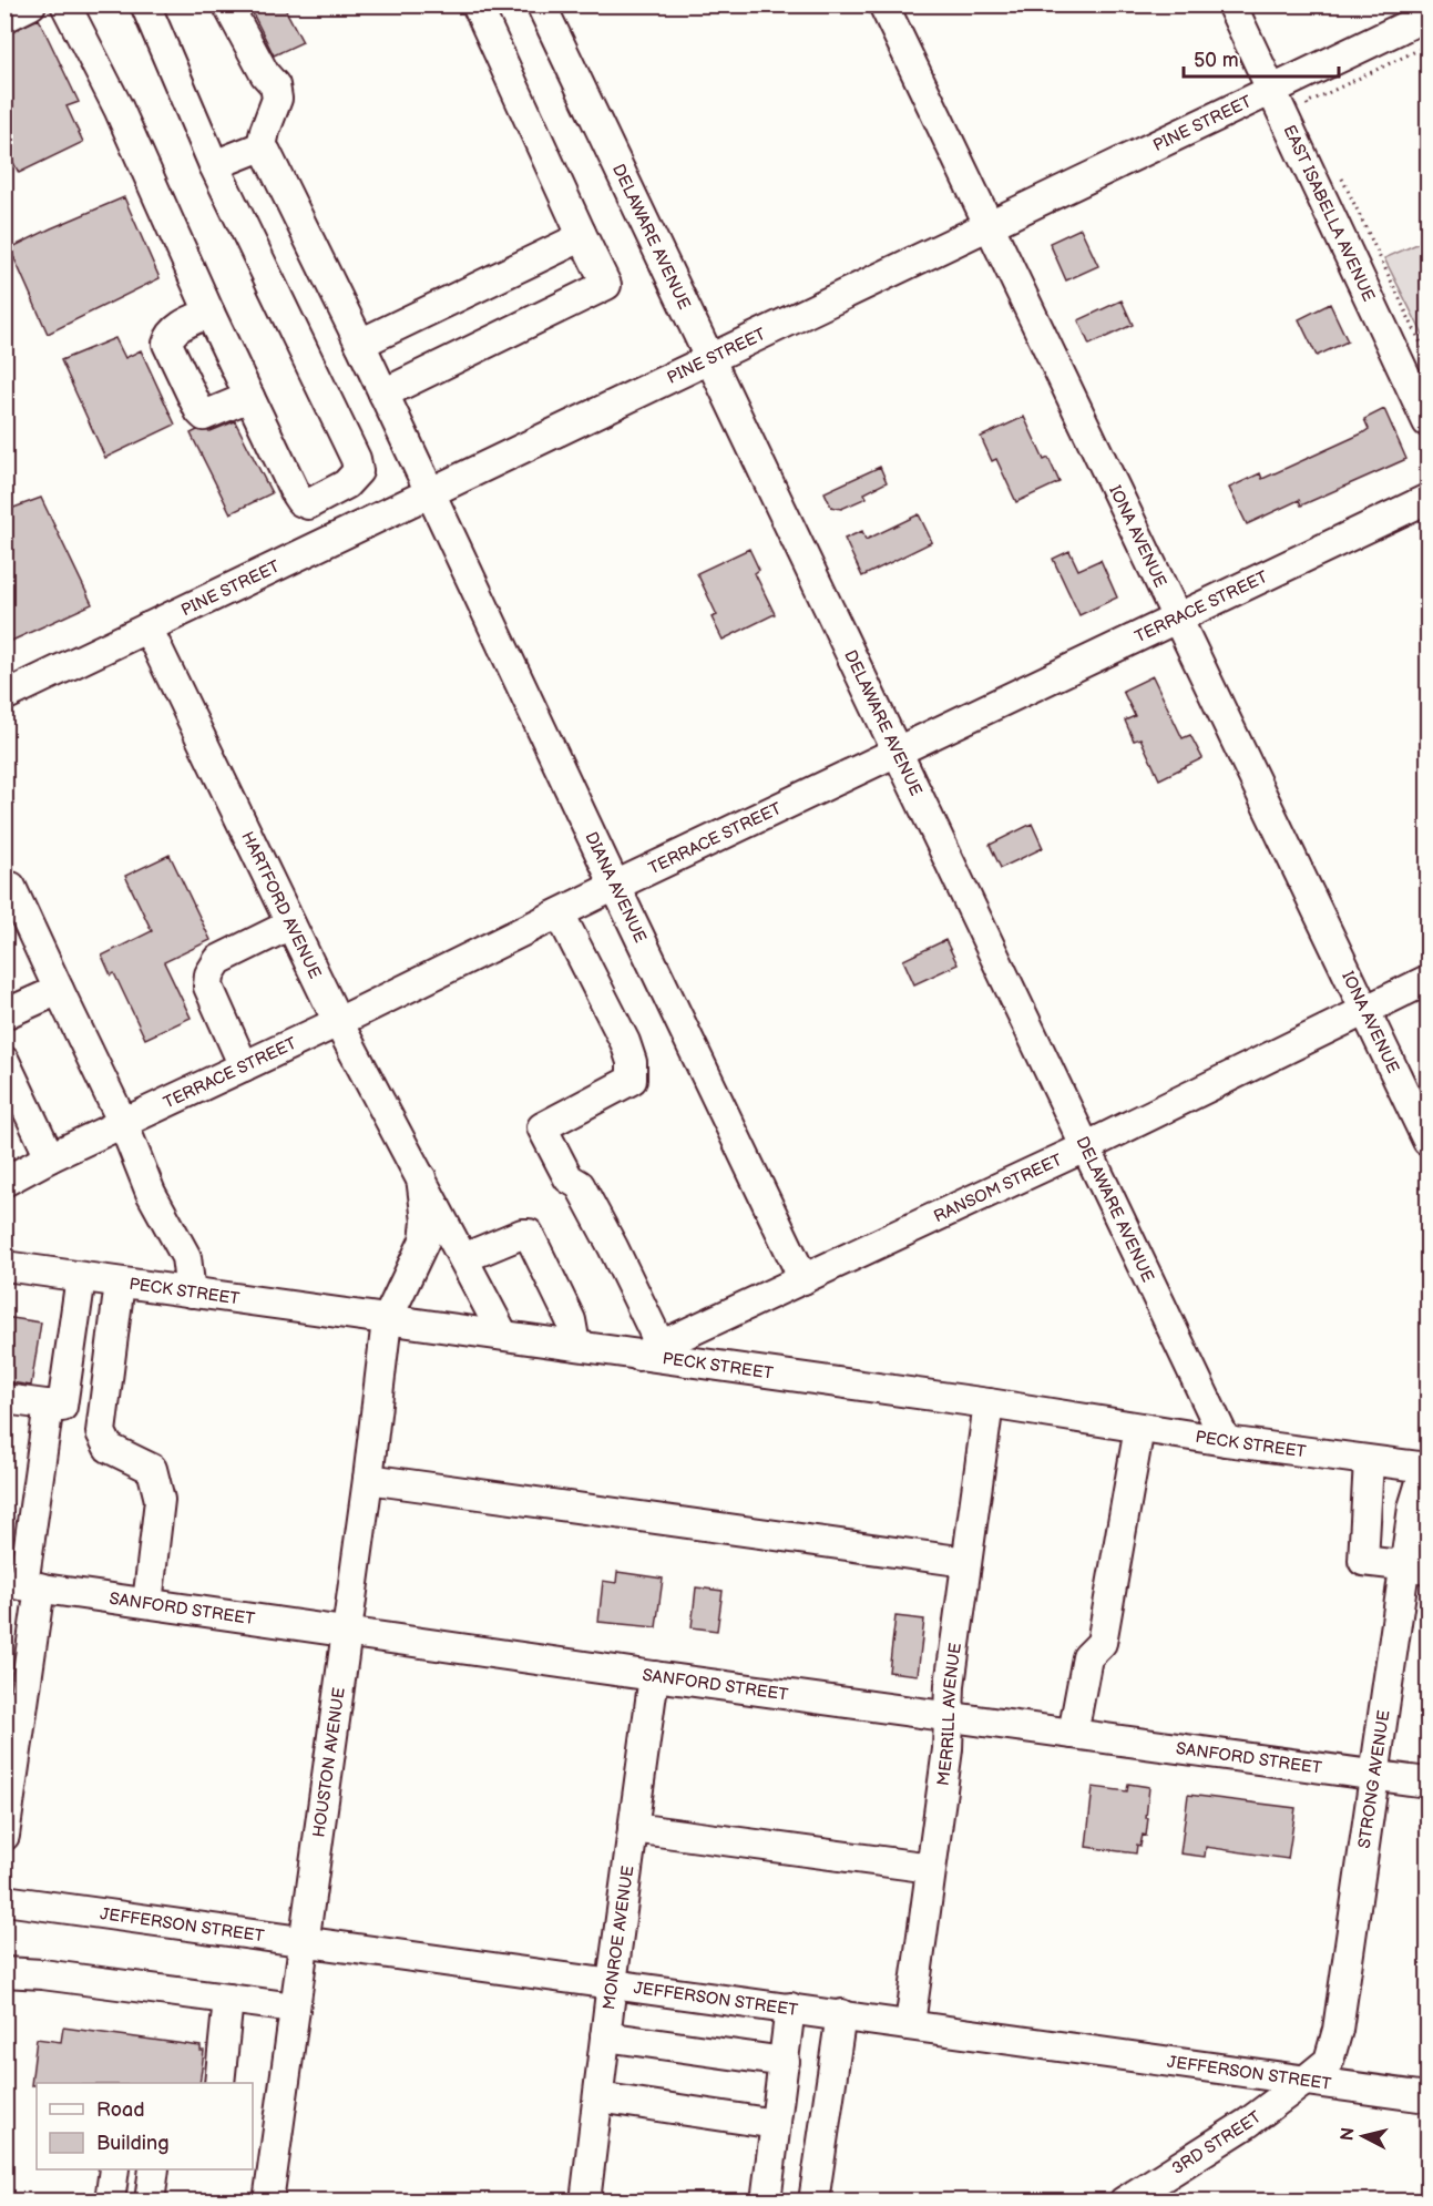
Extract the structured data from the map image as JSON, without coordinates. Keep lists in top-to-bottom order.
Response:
{
  "streets": {
    "street": [
      "PINE STREET",
      "EAST ISABELLA AVENUE",
      "DELAWARE AVENUE",
      "IONA AVENUE",
      "TERRACE STREET",
      "DIANA AVENUE",
      "HARTFORD AVENUE",
      "RANSOM STREET",
      "PECK STREET",
      "SANFORD STREET",
      "MERRILL AVENUE",
      "HOUSTON AVENUE",
      "STRONG AVENUE",
      "JEFFERSON STREET",
      "MONROE AVENUE",
      "3RD STREET"
    ]
  },
  "crossings": [
    ["PINE STREET", "EAST ISABELLA AVENUE"],
    ["PINE STREET", "DELAWARE AVENUE"],
    ["PINE STREET", "IONA AVENUE"],
    ["PINE STREET", "DIANA AVENUE"],
    ["PINE STREET", "HARTFORD AVENUE"],
    ["DELAWARE AVENUE", "TERRACE STREET"],
    ["DELAWARE AVENUE", "RANSOM STREET"],
    ["DELAWARE AVENUE", "PECK STREET"],
    ["IONA AVENUE", "TERRACE STREET"],
    ["IONA AVENUE", "RANSOM STREET"],
    ["TERRACE STREET", "DIANA AVENUE"],
    ["TERRACE STREET", "HARTFORD AVENUE"],
    ["DIANA AVENUE", "RANSOM STREET"],
    ["HARTFORD AVENUE", "PECK STREET"],
    ["HARTFORD AVENUE", "HOUSTON AVENUE"],
    ["RANSOM STREET", "PECK STREET"],
    ["PECK STREET", "MERRILL AVENUE"],
    ["PECK STREET", "HOUSTON AVENUE"],
    ["PECK STREET", "STRONG AVENUE"],
    ["SANFORD STREET", "MERRILL AVENUE"],
    ["SANFORD STREET", "HOUSTON AVENUE"],
    ["SANFORD STREET", "STRONG AVENUE"],
    ["SANFORD STREET", "MONROE AVENUE"],
    ["MERRILL AVENUE", "JEFFERSON STREET"],
    ["HOUSTON AVENUE", "JEFFERSON STREET"],
    ["STRONG AVENUE", "JEFFERSON STREET"],
    ["STRONG AVENUE", "3RD STREET"],
    ["JEFFERSON STREET", "MONROE AVENUE"],
    ["JEFFERSON STREET", "3RD STREET"]
  ],
  "legend": ["Road", "Building"],
  "scale_bar": "50 m",
  "north": "left"
}
